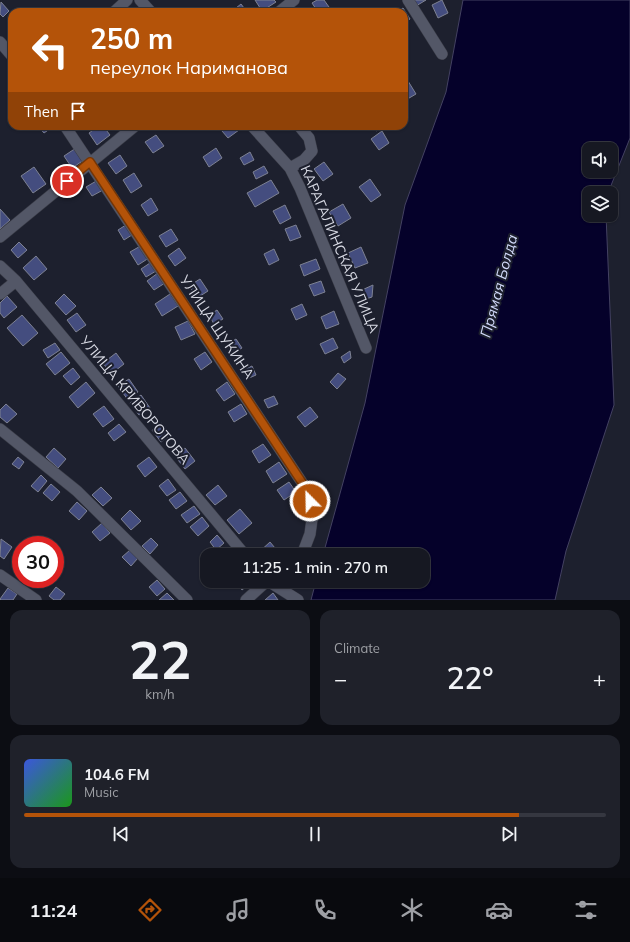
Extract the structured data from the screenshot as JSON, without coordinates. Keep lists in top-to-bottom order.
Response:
{
  "streets": {
    "street": ["КАРАГАЛИНСКАЯ УЛИЦА", "УЛИЦА ЩУКИНА", "УЛИЦА КРИВОРОТОВА"]
  },
  "water": ["Прямая Болда"],
  "page": {
    "turn": ["250 m", "переулок Нариманова"],
    "then": "Then",
    "limit": "30",
    "trip": "11:25 · 1 min · 270 m",
    "tile": [
      ["22", "km/h"],
      "Climate"
    ],
    "heat": ["−", "22°", "+"],
    "song": ["104.6 FM", "Music"],
    "tabs": "11:24"
  }
}
